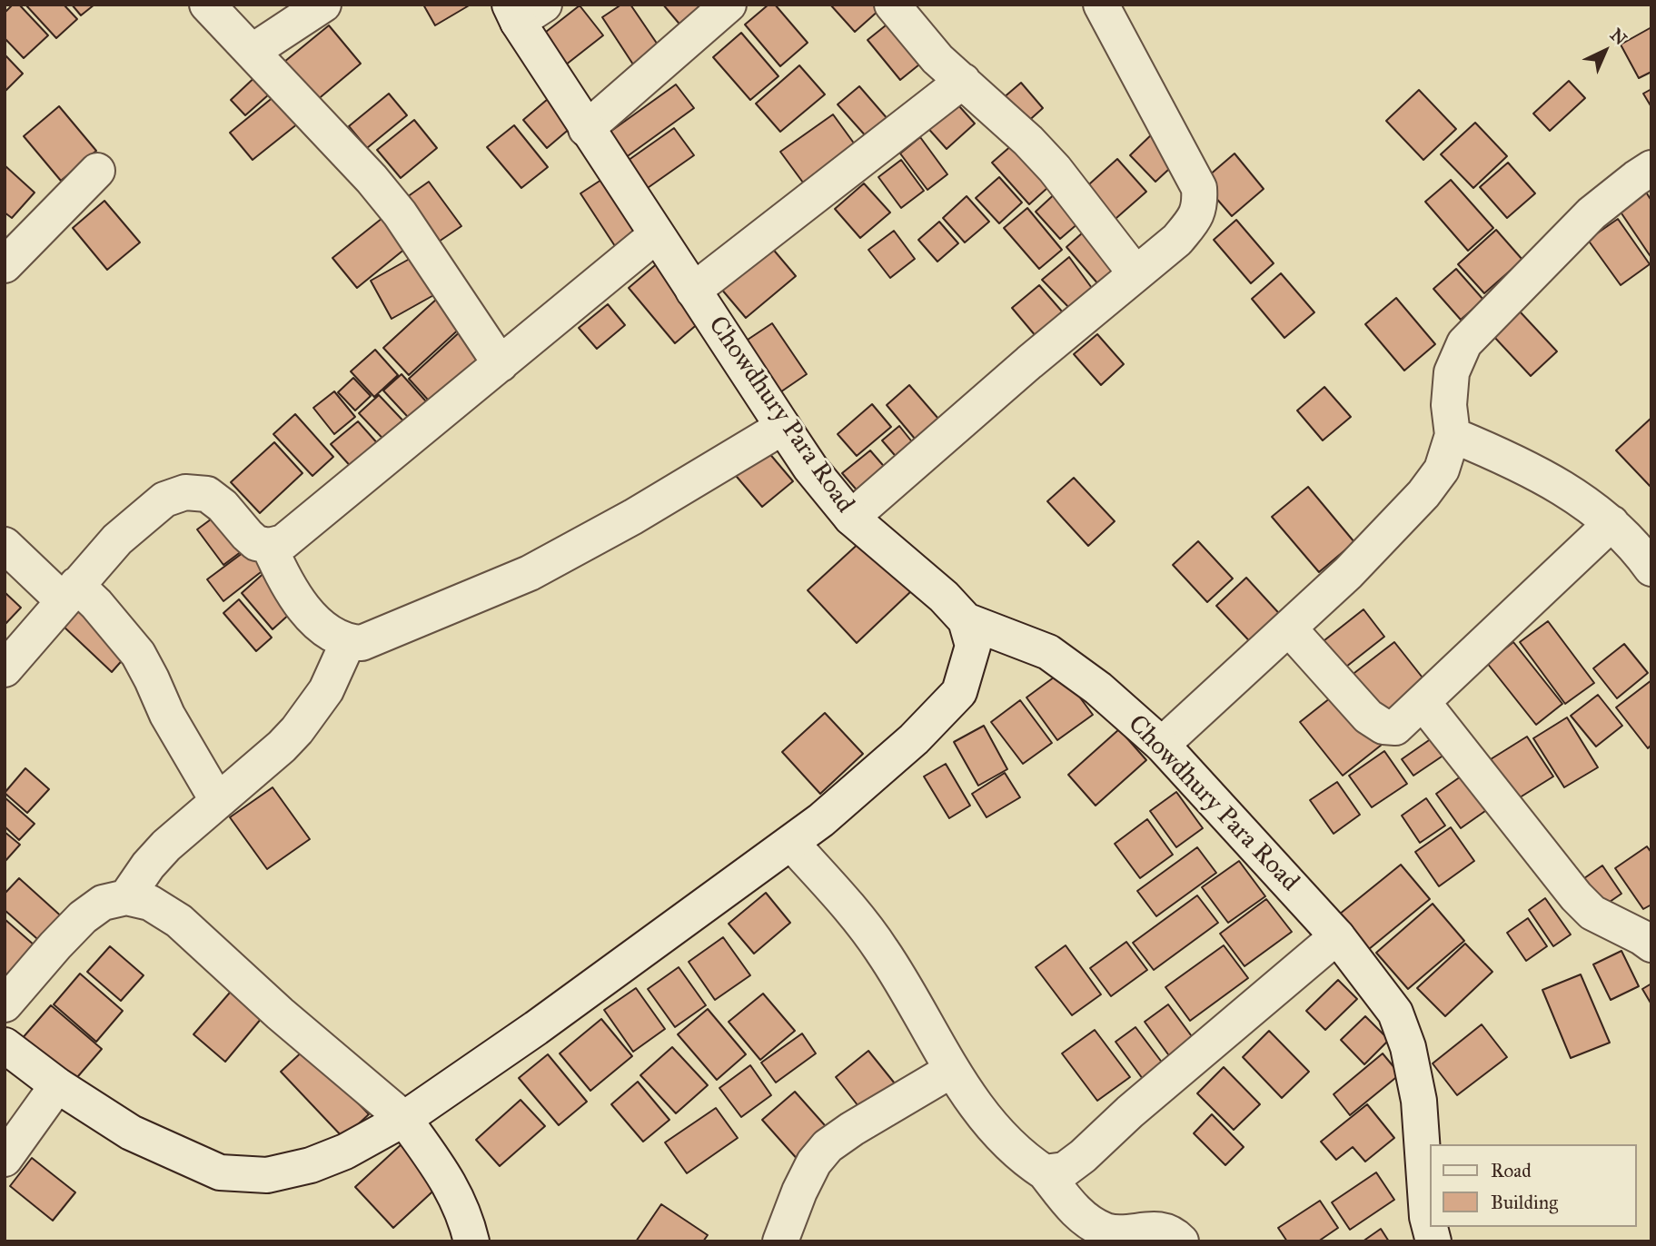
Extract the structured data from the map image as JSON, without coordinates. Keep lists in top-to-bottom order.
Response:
{
  "streets": {
    "street": ["Chowdhury Para Road"]
  },
  "legend": ["Road", "Building"],
  "north": "top right"
}
